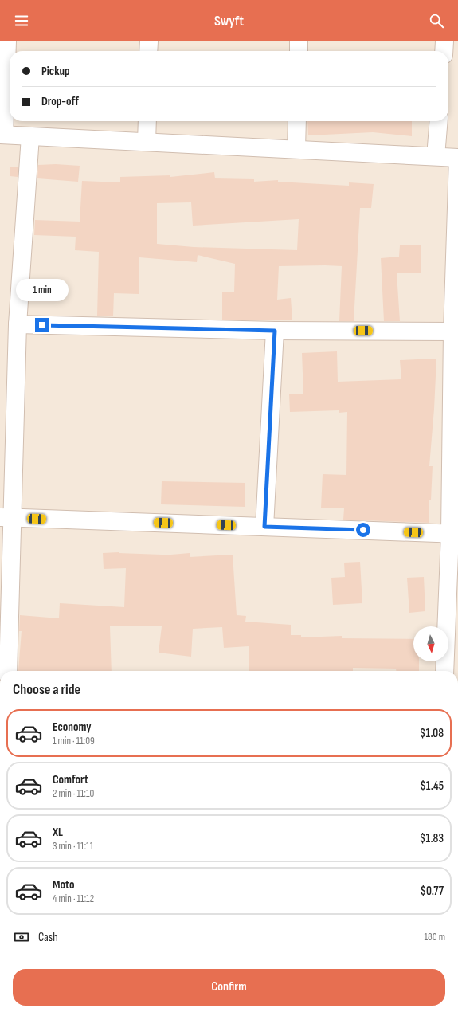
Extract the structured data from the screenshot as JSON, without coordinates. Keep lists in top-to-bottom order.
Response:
{
  "north": "bottom",
  "page": {
    "header": "Swyft",
    "banner": ["Pickup", "Drop-off"],
    "bubble": "1 min",
    "heading": "Choose a ride",
    "list": [
      {
        "name": "Economy",
        "note": "1 min · 11:09",
        "value": "$1.08"
      },
      {
        "name": "Comfort",
        "note": "2 min · 11:10",
        "value": "$1.45"
      },
      {
        "name": "XL",
        "note": "3 min · 11:11",
        "value": "$1.83"
      },
      {
        "name": "Moto",
        "note": "4 min · 11:12",
        "value": "$0.77"
      }
    ],
    "pay": ["Cash", "180 m"],
    "buttons": "Confirm"
  }
}
